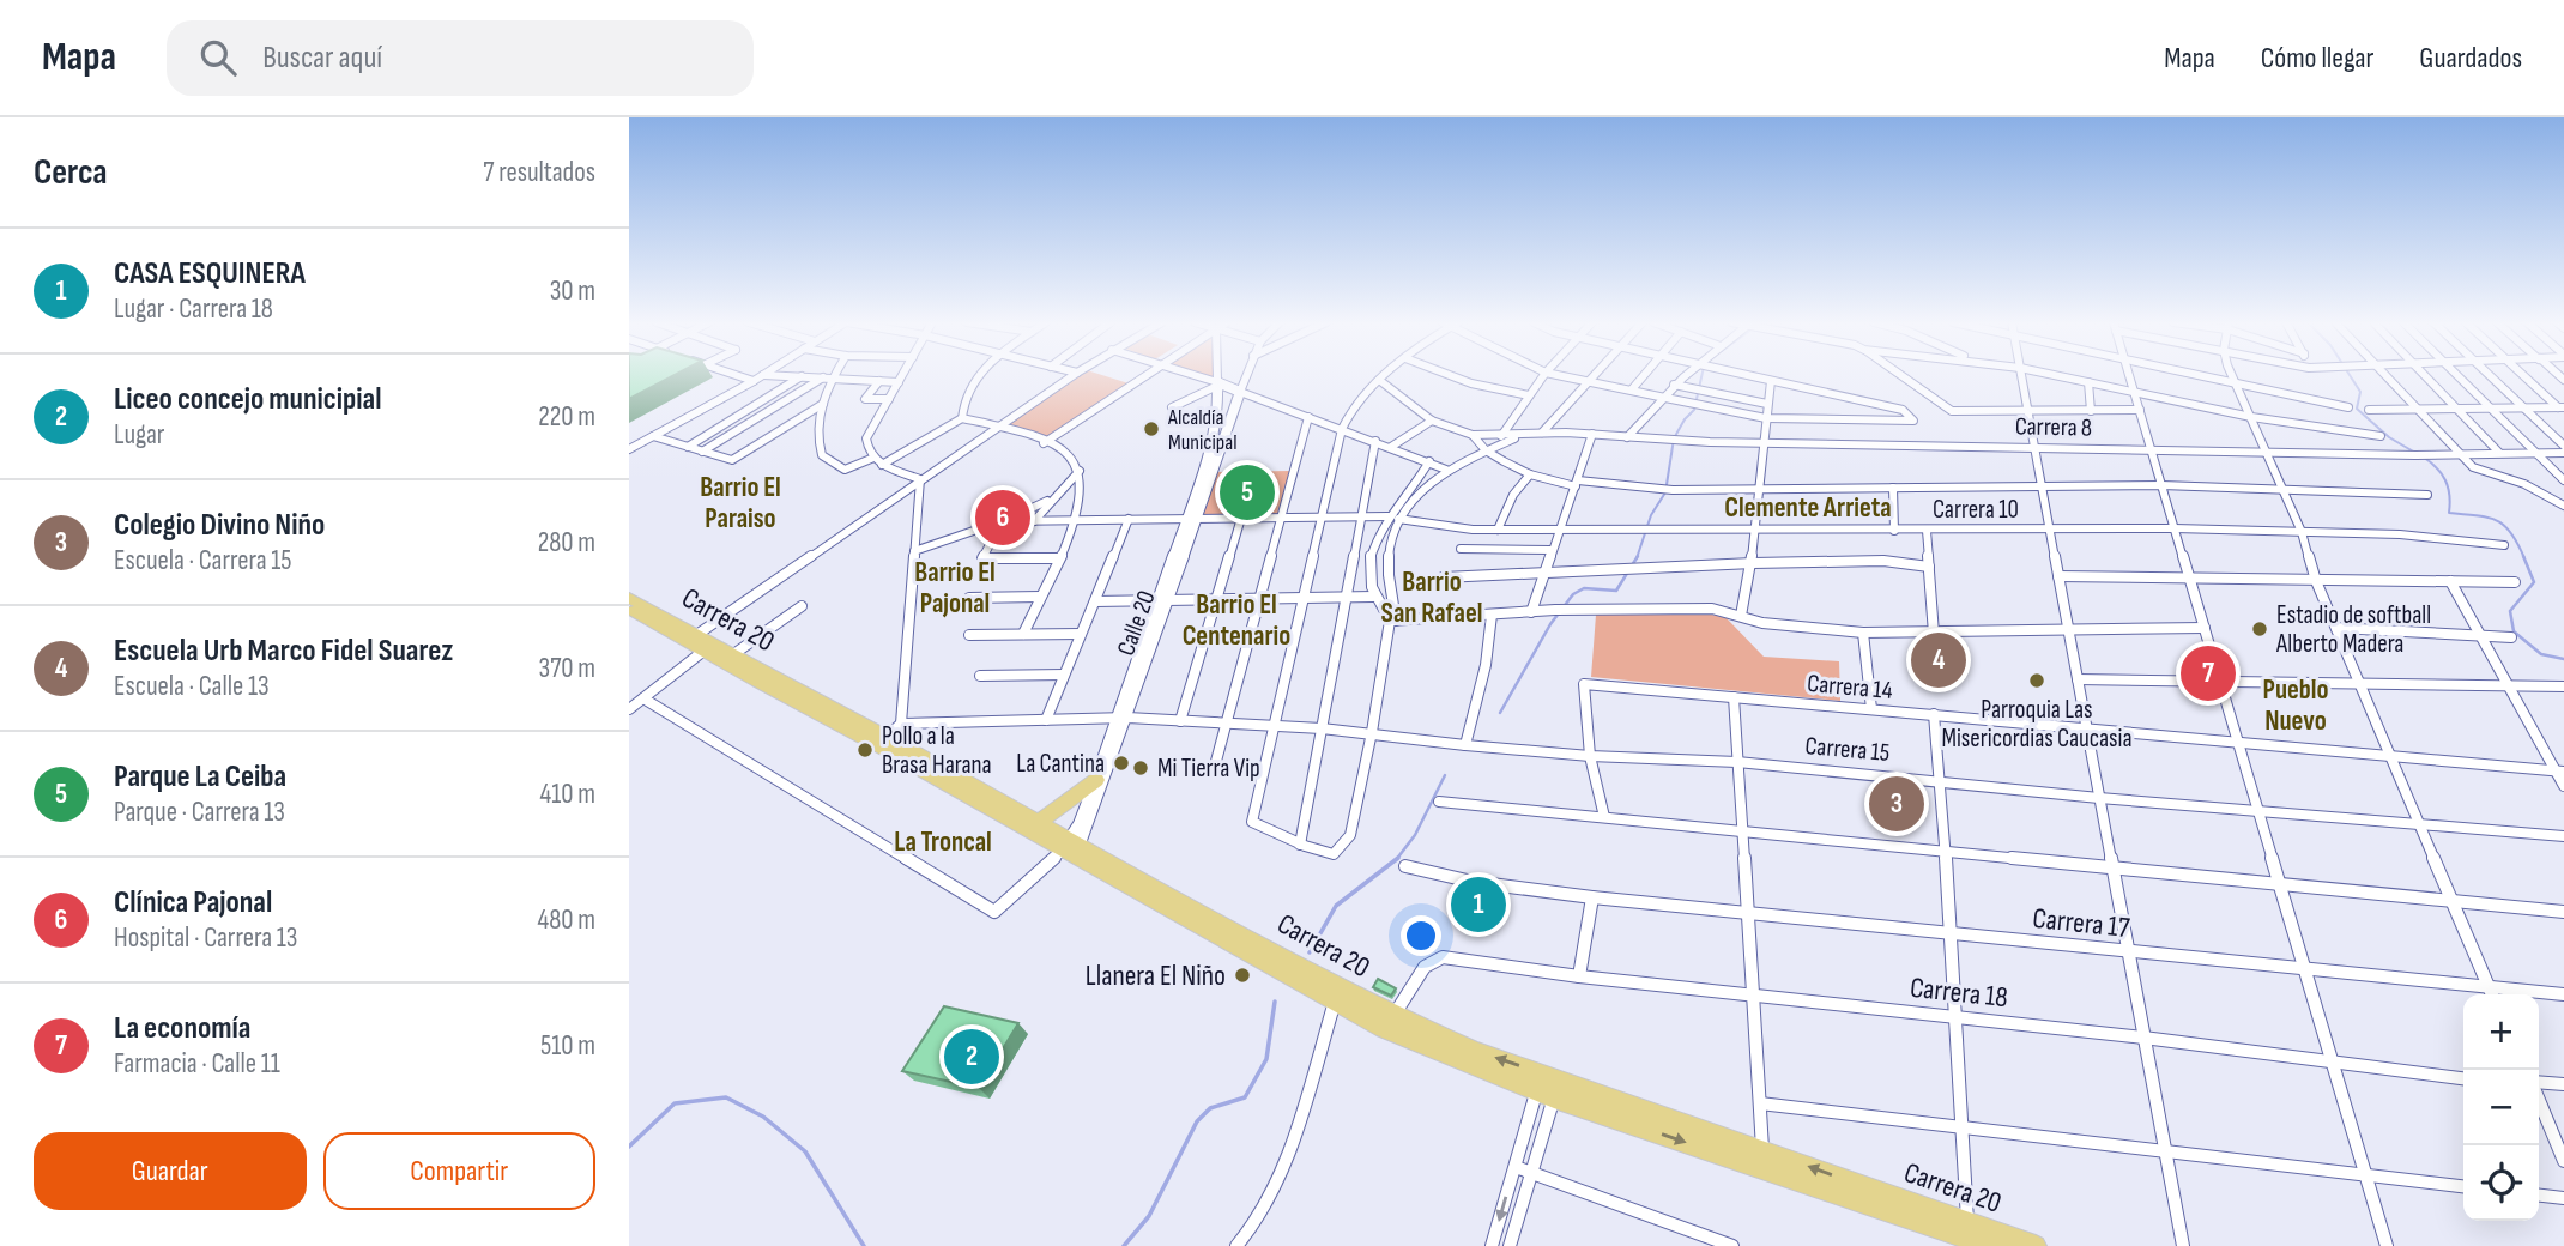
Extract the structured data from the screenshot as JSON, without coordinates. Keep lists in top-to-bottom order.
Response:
{
  "streets": {
    "main road": ["Carrera 20"],
    "street": [
      "Carrera 8",
      "Carrera 10",
      "Calle 20",
      "Carrera 14",
      "Carrera 15",
      "Carrera 17",
      "Carrera 18"
    ]
  },
  "crossings": [
    ["Carrera 10", "Calle 20"],
    ["Carrera 20", "Calle 20"],
    ["Carrera 20", "Carrera 18"],
    ["Calle 20", "Carrera 15"],
    ["Carrera 14", "Carrera 15"]
  ],
  "districts": [
    "Barrio El Paraiso",
    "Clemente Arrieta",
    "Barrio El Pajonal",
    "Barrio San Rafael",
    "Barrio El Centenario",
    "Pueblo Nuevo",
    "La Troncal"
  ],
  "places": [
    "Alcaldía Municipal",
    "Estadio de softball Alberto Madera",
    "Parroquia Las Misericordias Caucasia",
    "Pollo a la Brasa Harana",
    "La Cantina",
    "Mi Tierra Vip",
    "Llanera El Niño"
  ],
  "page": {
    "header": "Mapa",
    "search": "Buscar aquí",
    "nav": ["Mapa", "Cómo llegar", "Guardados"],
    "heading": ["Cerca", "7 resultados"],
    "list": [
      {
        "mark": "1",
        "name": "CASA ESQUINERA",
        "note": "Lugar · Carrera 18",
        "value": "30 m"
      },
      {
        "mark": "2",
        "name": "Liceo concejo municipial",
        "note": "Lugar",
        "value": "220 m"
      },
      {
        "mark": "3",
        "name": "Colegio Divino Niño",
        "note": "Escuela · Carrera 15",
        "value": "280 m"
      },
      {
        "mark": "4",
        "name": "Escuela Urb Marco Fidel Suarez",
        "note": "Escuela · Calle 13",
        "value": "370 m"
      },
      {
        "mark": "5",
        "name": "Parque La Ceiba",
        "note": "Parque · Carrera 13",
        "value": "410 m"
      },
      {
        "mark": "6",
        "name": "Clínica Pajonal",
        "note": "Hospital · Carrera 13",
        "value": "480 m"
      },
      {
        "mark": "7",
        "name": "La economía",
        "note": "Farmacia · Calle 11",
        "value": "510 m"
      }
    ],
    "pins": [
      "5",
      "6",
      "4",
      "7",
      "3",
      "1",
      "2"
    ],
    "map_buttons": ["+", "−"],
    "buttons": ["Guardar", "Compartir"]
  }
}
